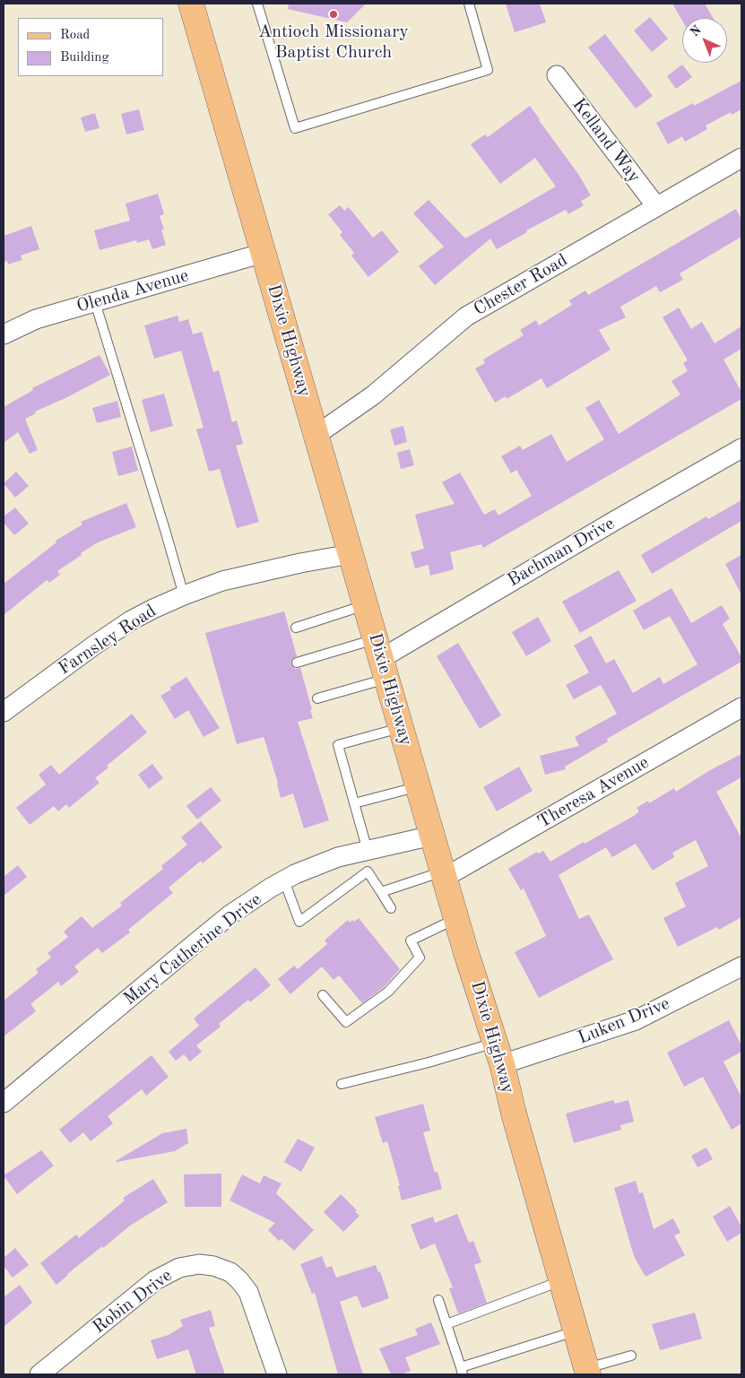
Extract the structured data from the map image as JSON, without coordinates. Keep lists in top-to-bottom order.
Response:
{
  "streets": {
    "main road": ["Dixie Highway"],
    "street": [
      "Kelland Way",
      "Chester Road",
      "Olenda Avenue",
      "Bachman Drive",
      "Farnsley Road",
      "Theresa Avenue",
      "Mary Catherine Drive",
      "Luken Drive",
      "Robin Drive"
    ]
  },
  "crossings": [
    ["Kelland Way", "Chester Road"],
    ["Chester Road", "Dixie Highway"],
    ["Olenda Avenue", "Dixie Highway"],
    ["Dixie Highway", "Bachman Drive"],
    ["Dixie Highway", "Farnsley Road"],
    ["Dixie Highway", "Theresa Avenue"],
    ["Dixie Highway", "Mary Catherine Drive"],
    ["Dixie Highway", "Luken Drive"]
  ],
  "places": ["Antioch Missionary Baptist Church"],
  "legend": ["Road", "Building"],
  "north": "top left"
}
